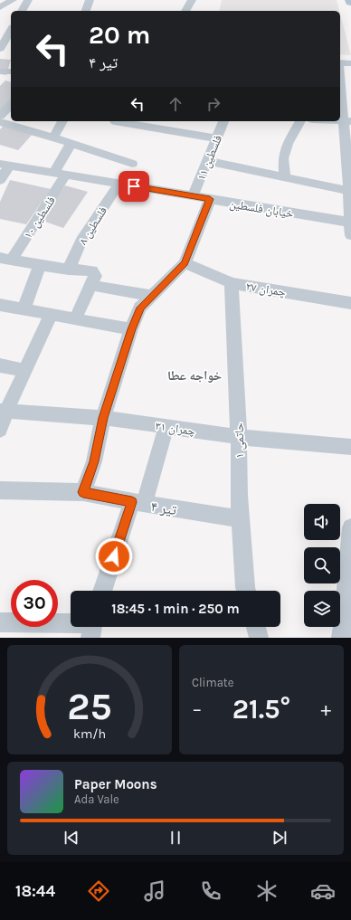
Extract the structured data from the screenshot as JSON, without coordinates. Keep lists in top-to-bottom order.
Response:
{
  "streets": {
    "street": [
      "فلسطین ۱۱",
      "خیابان فلسطین",
      "فلسطین ۱۰",
      "فلسطین ۸",
      "چمران ۲۷",
      "چمران ۳۱",
      "حاتمی ۱",
      "تیر ۴"
    ]
  },
  "crossings": [
    ["فلسطین ۱۱", "خیابان فلسطین"],
    ["خیابان فلسطین", "فلسطین ۱۰"],
    ["خیابان فلسطین", "فلسطین ۸"],
    ["چمران ۲۷", "حاتمی ۱"],
    ["چمران ۳۱", "حاتمی ۱"],
    ["حاتمی ۱", "تیر ۴"]
  ],
  "districts": ["خواجه عطا"],
  "page": {
    "turn": ["20 m", "تیر ۴"],
    "limit": "30",
    "trip": "18:45 · 1 min · 250 m",
    "tile": "Climate",
    "heat": ["−", "21.5°", "+"],
    "song": ["Paper Moons", "Ada Vale"],
    "tabs": "18:44",
    "gauge": ["25", "km/h"]
  }
}
